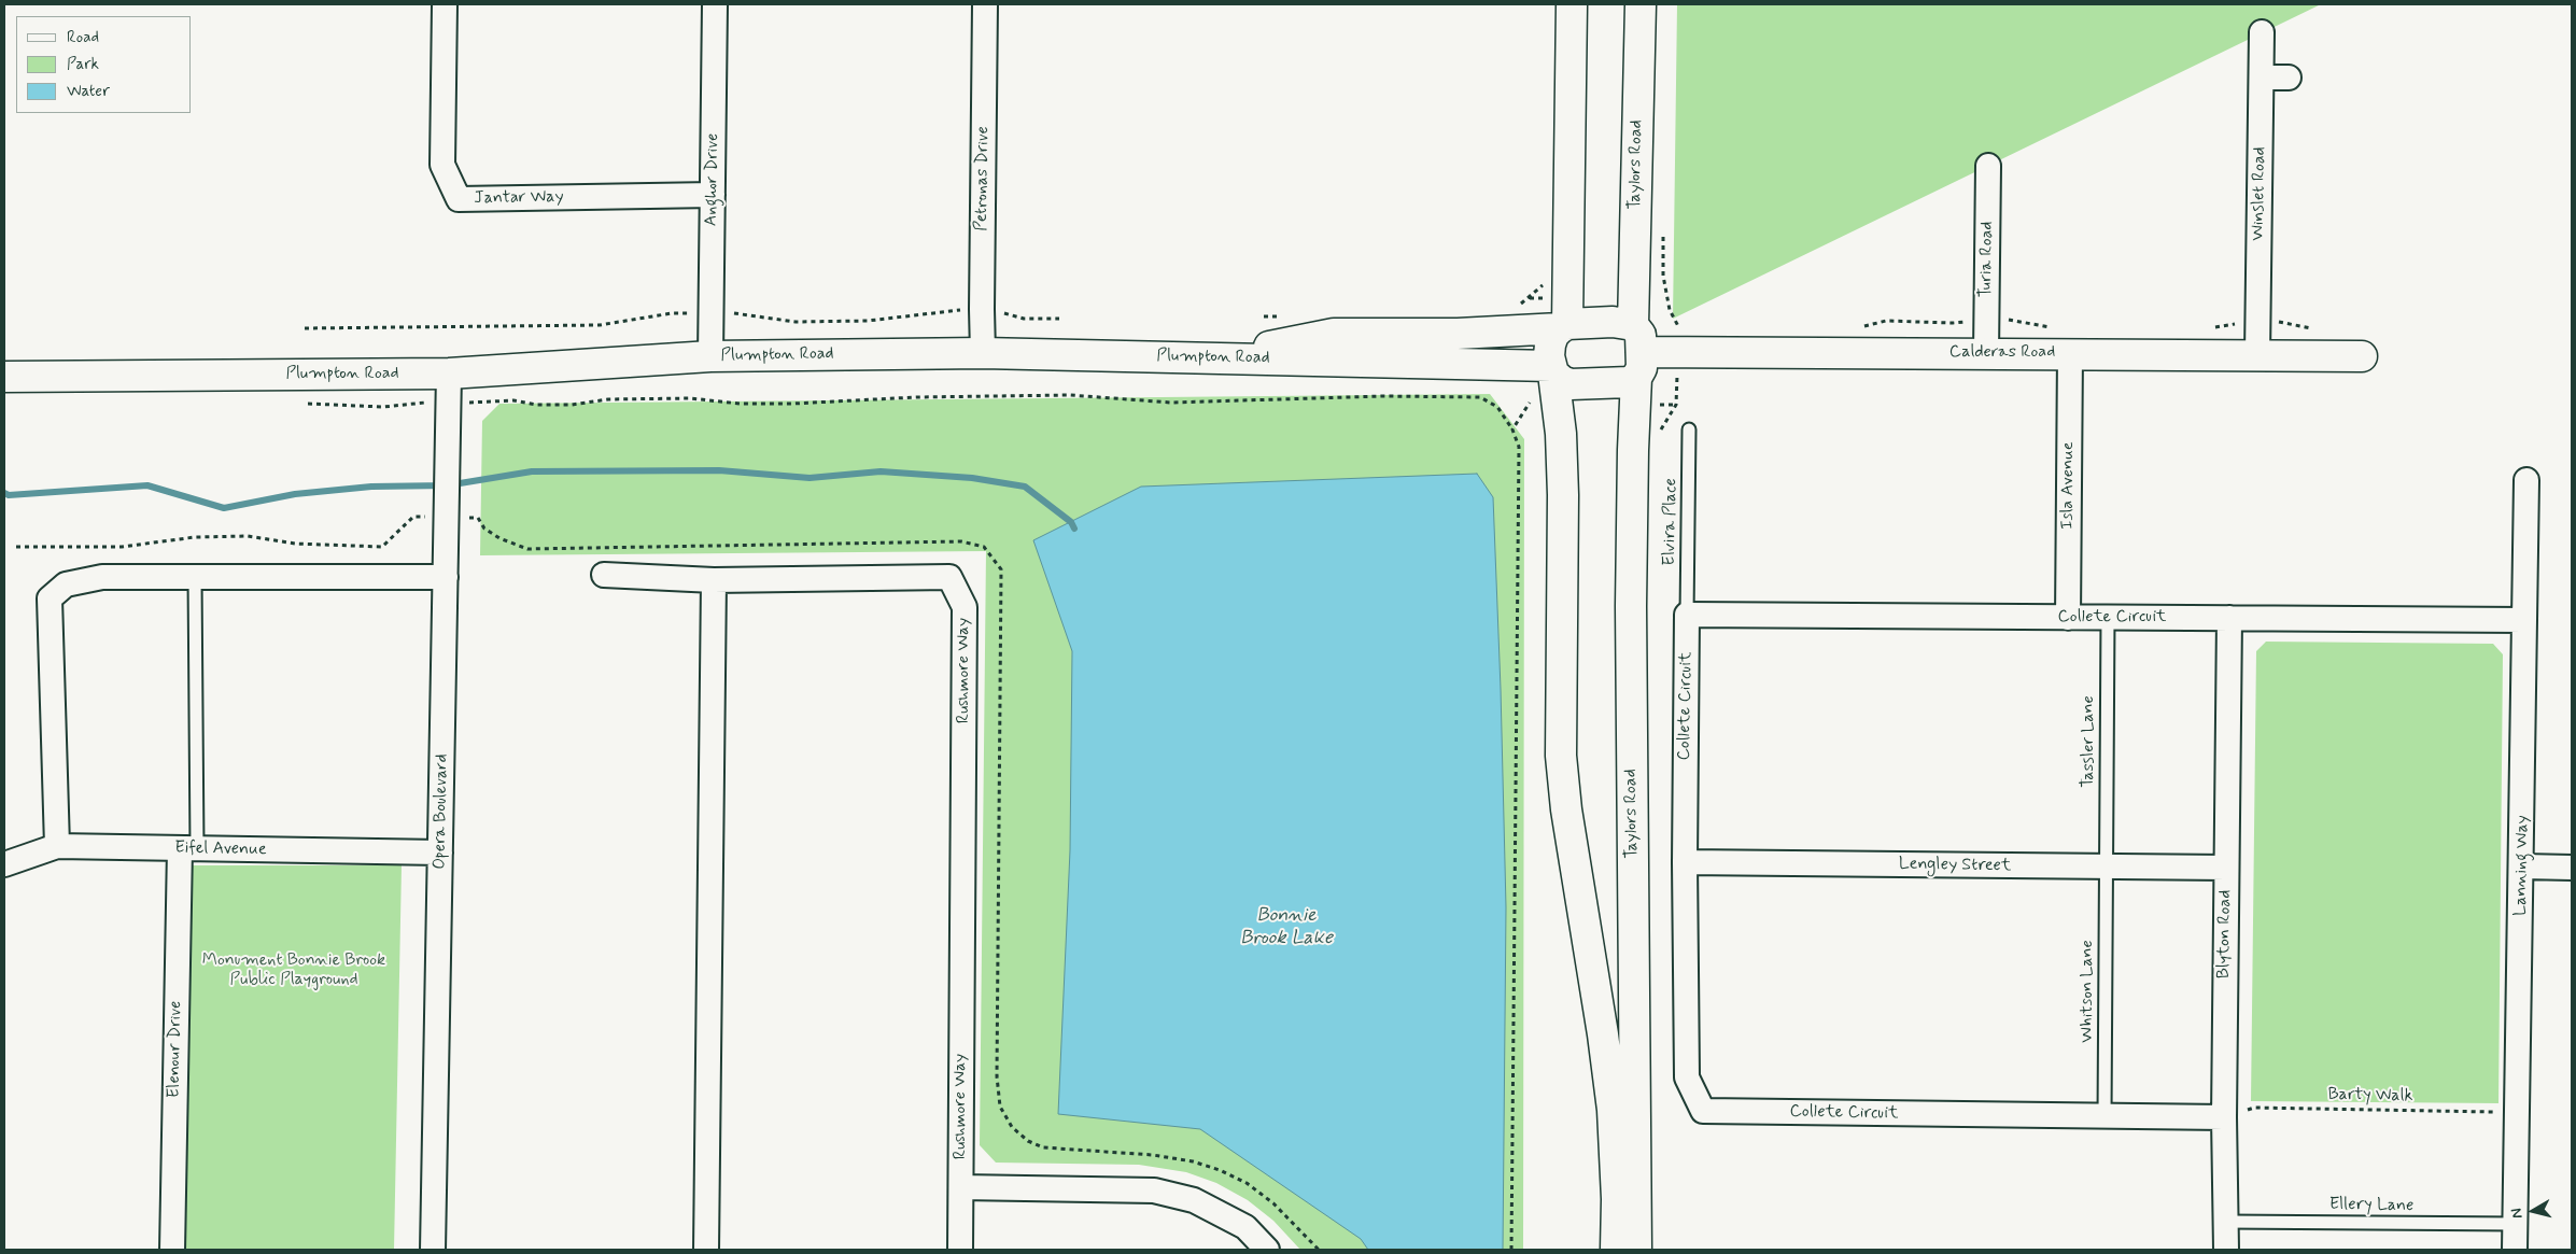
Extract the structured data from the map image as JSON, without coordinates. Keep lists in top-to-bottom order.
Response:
{
  "streets": {
    "street": [
      "Taylors Road",
      "Petronas Drive",
      "Anghor Drive",
      "Winslet Road",
      "Jantar Way",
      "Turia Road",
      "Calderas Road",
      "Plumpton Road",
      "Isla Avenue",
      "Collete Circuit",
      "Rushmore Way",
      "Opera Boulevard",
      "Eifel Avenue",
      "Lengley Street",
      "Lanning Way",
      "Blyton Road",
      "Elenour Drive"
    ],
    "lane": [
      "Elvira Place",
      "Tassler Lane",
      "Whitson Lane",
      "Ellery Lane"
    ],
    "path": ["Barty Walk"]
  },
  "crossings": [
    ["Taylors Road", "Calderas Road"],
    ["Taylors Road", "Plumpton Road"],
    ["Petronas Drive", "Plumpton Road"],
    ["Anghor Drive", "Jantar Way"],
    ["Anghor Drive", "Plumpton Road"],
    ["Winslet Road", "Calderas Road"],
    ["Turia Road", "Calderas Road"],
    ["Calderas Road", "Plumpton Road"],
    ["Calderas Road", "Isla Avenue"],
    ["Plumpton Road", "Opera Boulevard"],
    ["Isla Avenue", "Collete Circuit"],
    ["Elvira Place", "Collete Circuit"],
    ["Collete Circuit", "Tassler Lane"],
    ["Collete Circuit", "Lengley Street"],
    ["Collete Circuit", "Lanning Way"],
    ["Collete Circuit", "Blyton Road"],
    ["Collete Circuit", "Whitson Lane"],
    ["Collete Circuit", "Barty Walk"],
    ["Tassler Lane", "Lengley Street"],
    ["Tassler Lane", "Whitson Lane"],
    ["Opera Boulevard", "Eifel Avenue"],
    ["Eifel Avenue", "Elenour Drive"],
    ["Lengley Street", "Blyton Road"],
    ["Lengley Street", "Whitson Lane"],
    ["Lanning Way", "Barty Walk"],
    ["Lanning Way", "Ellery Lane"],
    ["Blyton Road", "Barty Walk"],
    ["Blyton Road", "Ellery Lane"]
  ],
  "water": ["Bonnie Brook Lake"],
  "parks": ["Monument Bonnie Brook Public Playground"],
  "legend": ["Road", "Park", "Water"],
  "north": "left"
}
